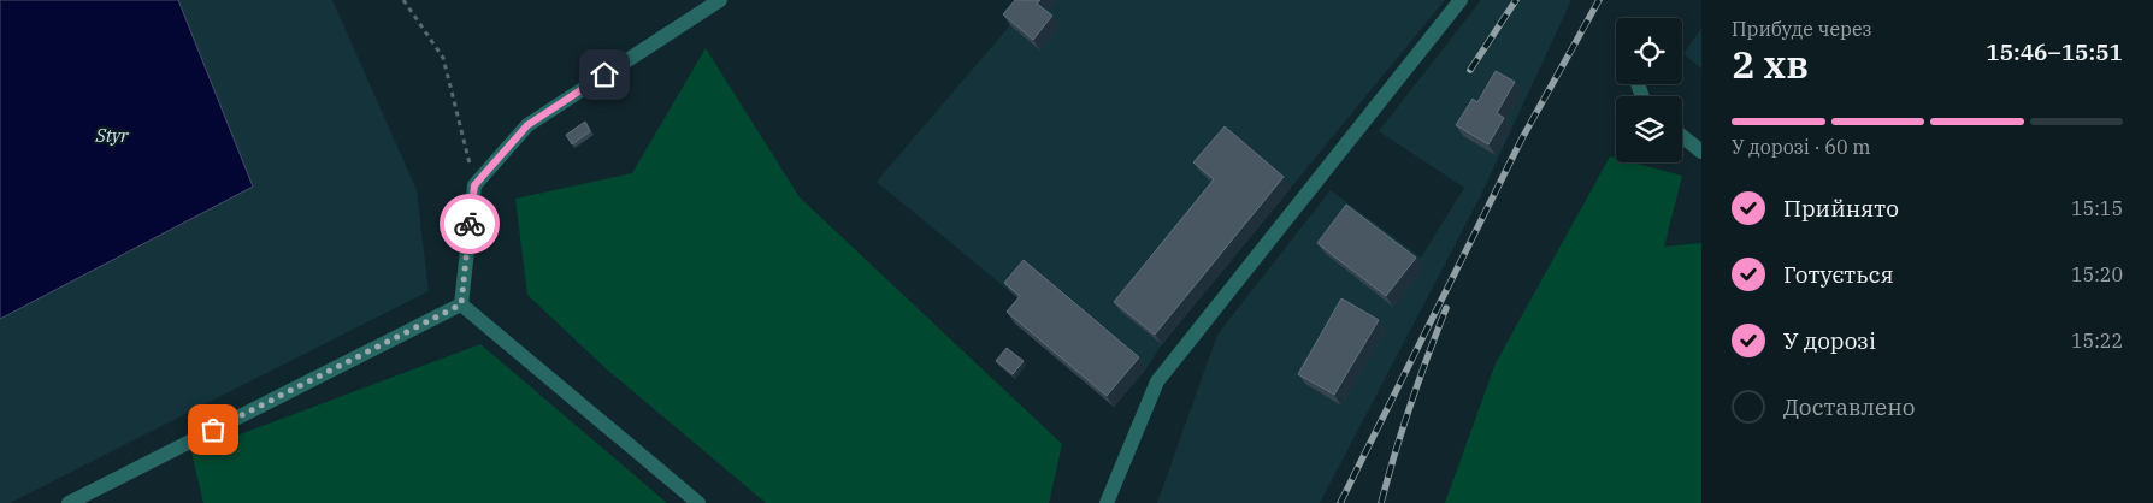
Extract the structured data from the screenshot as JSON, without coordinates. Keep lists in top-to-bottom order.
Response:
{
  "water": ["Styr"],
  "page": {
    "heading": ["2 хв", "Прибуде через", "15:46–15:51"],
    "bar": "У дорозі · 60 m",
    "list": [
      ["Прийнято", "15:15"],
      ["Готується", "15:20"],
      ["У дорозі", "15:22"],
      "Доставлено"
    ]
  }
}
